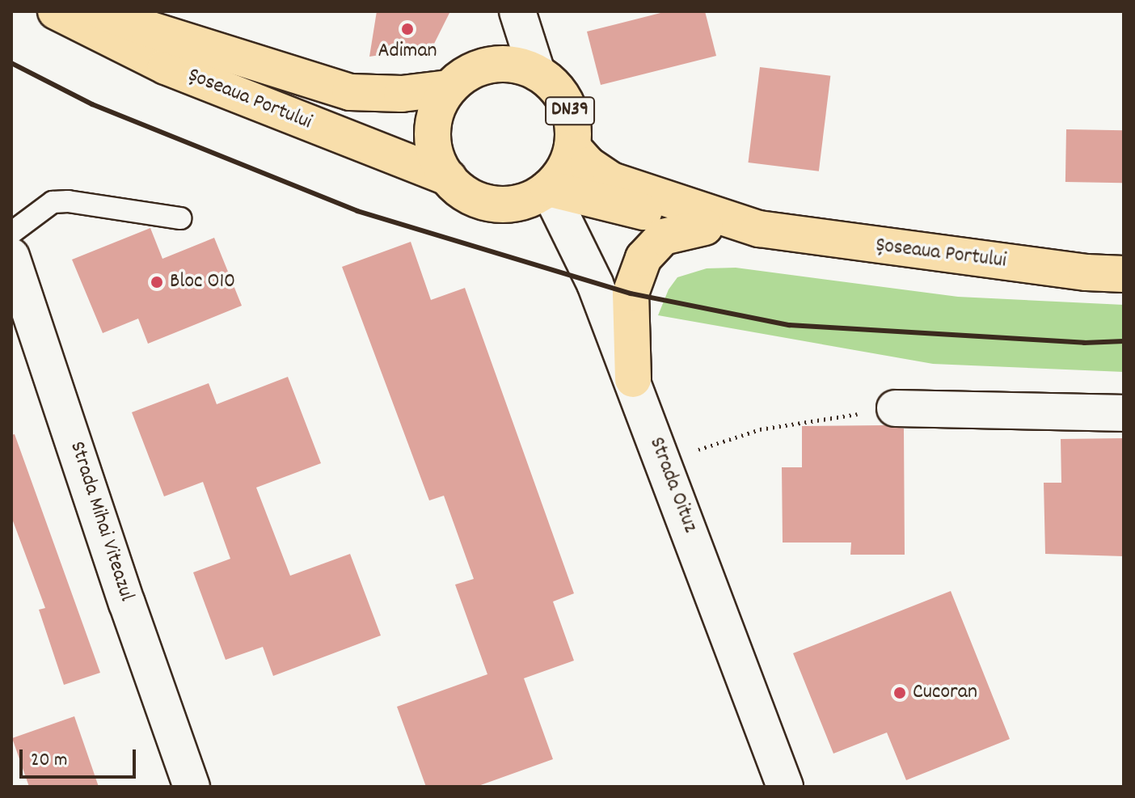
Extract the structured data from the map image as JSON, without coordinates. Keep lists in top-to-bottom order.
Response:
{
  "streets": {
    "main road": ["Șoseaua Portului", "DN39"],
    "street": ["Strada Oituz", "Strada Mihai Viteazul"]
  },
  "crossings": [
    ["Șoseaua Portului", "DN39"],
    ["Șoseaua Portului", "Strada Oituz"],
    ["DN39", "Strada Oituz"]
  ],
  "places": ["Adiman", "Bloc O10", "Cucoran"],
  "scale_bar": "20 m"
}
